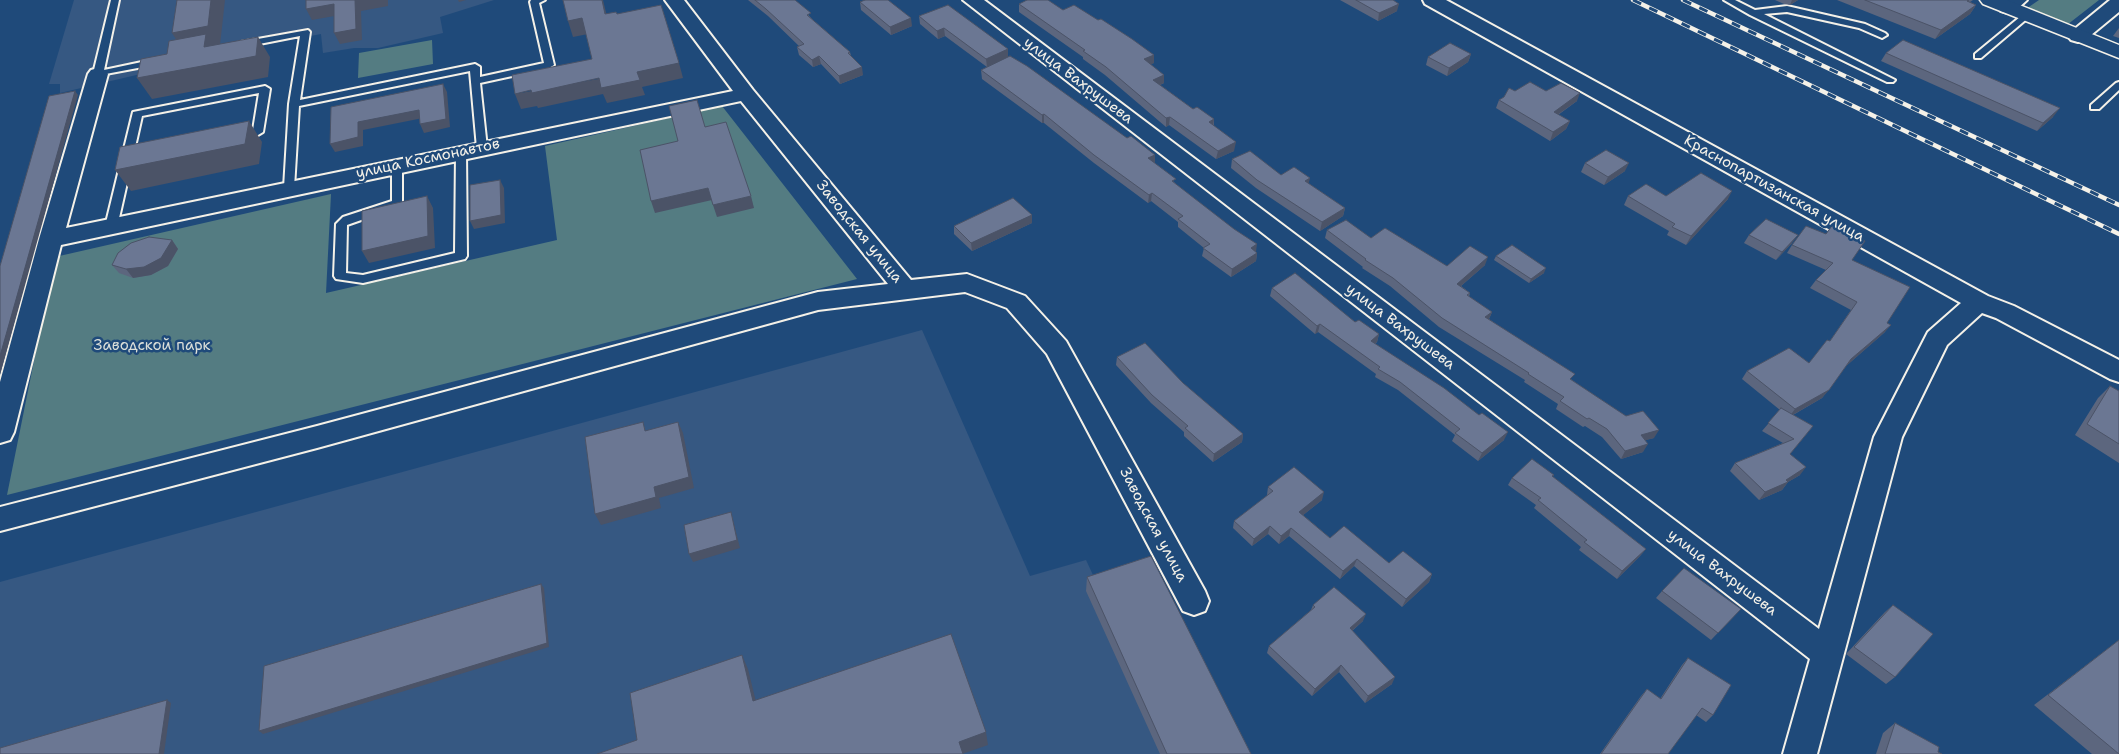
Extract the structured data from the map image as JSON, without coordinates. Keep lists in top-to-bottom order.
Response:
{
  "streets": {
    "street": [
      "улица Вахрушева",
      "улица Космонавтов",
      "Краснопартизанская улица",
      "Заводская улица"
    ]
  },
  "crossings": [
    ["улица Космонавтов", "Заводская улица"]
  ],
  "parks": ["Заводской парк"]
}
